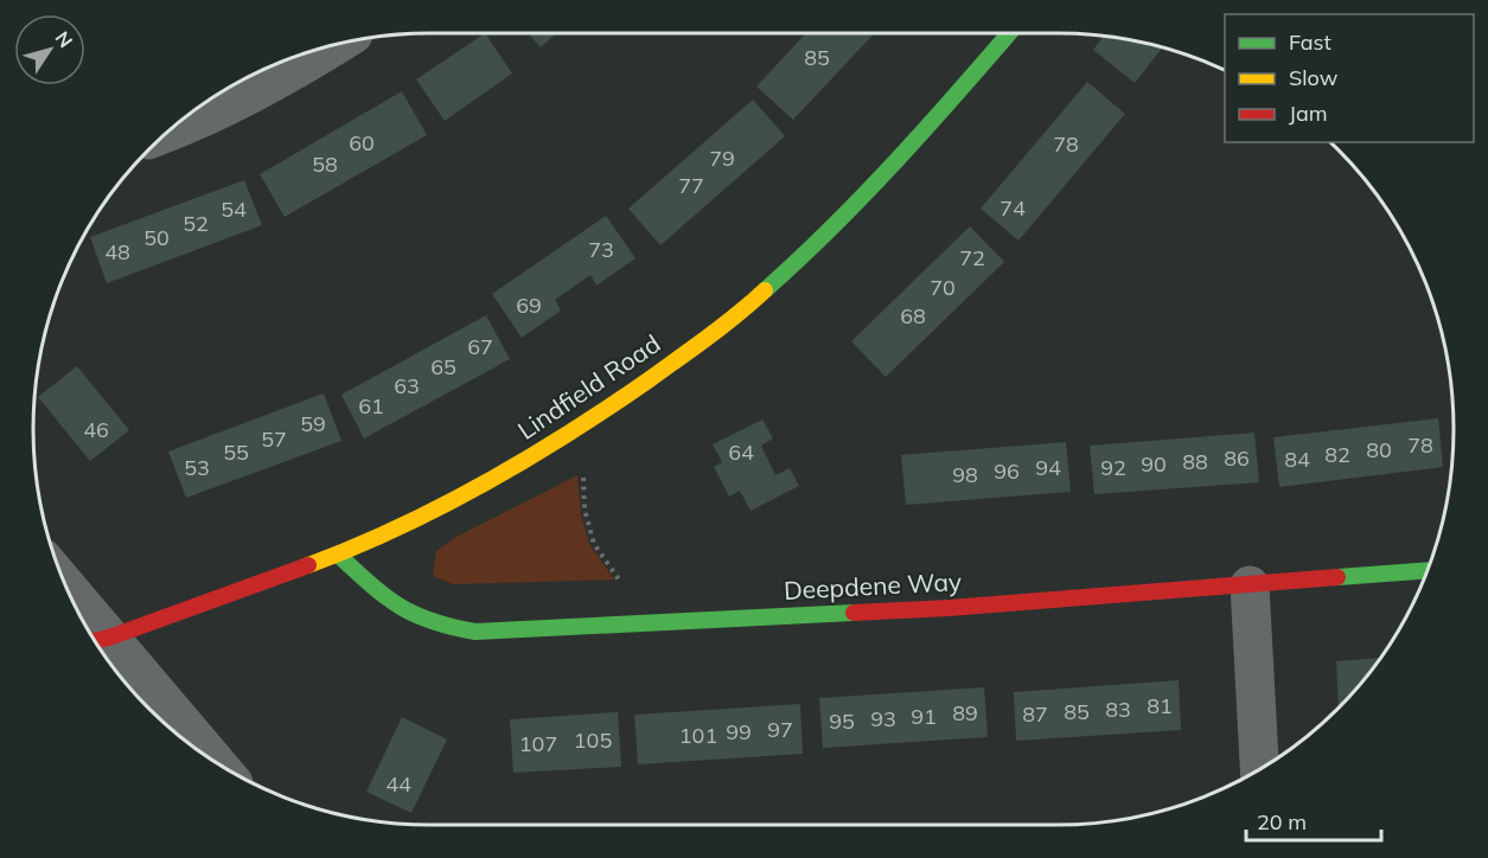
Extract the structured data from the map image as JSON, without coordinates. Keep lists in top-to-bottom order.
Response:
{
  "streets": {
    "street": ["Lindfield Road", "Deepdene Way"]
  },
  "crossings": [
    ["Lindfield Road", "Deepdene Way"]
  ],
  "house_numbers": [
    "85",
    "60",
    "78",
    "79",
    "58",
    "77",
    "74",
    "54",
    "52",
    "50",
    "73",
    "48",
    "72",
    "70",
    "69",
    "68",
    "67",
    "65",
    "63",
    "61",
    "59",
    "46",
    "57",
    "78",
    "80",
    "55",
    "64",
    "82",
    "86",
    "84",
    "88",
    "90",
    "53",
    "94",
    "92",
    "96",
    "98",
    "81",
    "83",
    "85",
    "89",
    "87",
    "91",
    "93",
    "95",
    "97",
    "99",
    "101",
    "105",
    "107",
    "44"
  ],
  "legend": ["Fast", "Slow", "Jam"],
  "scale_bar": "20 m",
  "north": "top right"
}
